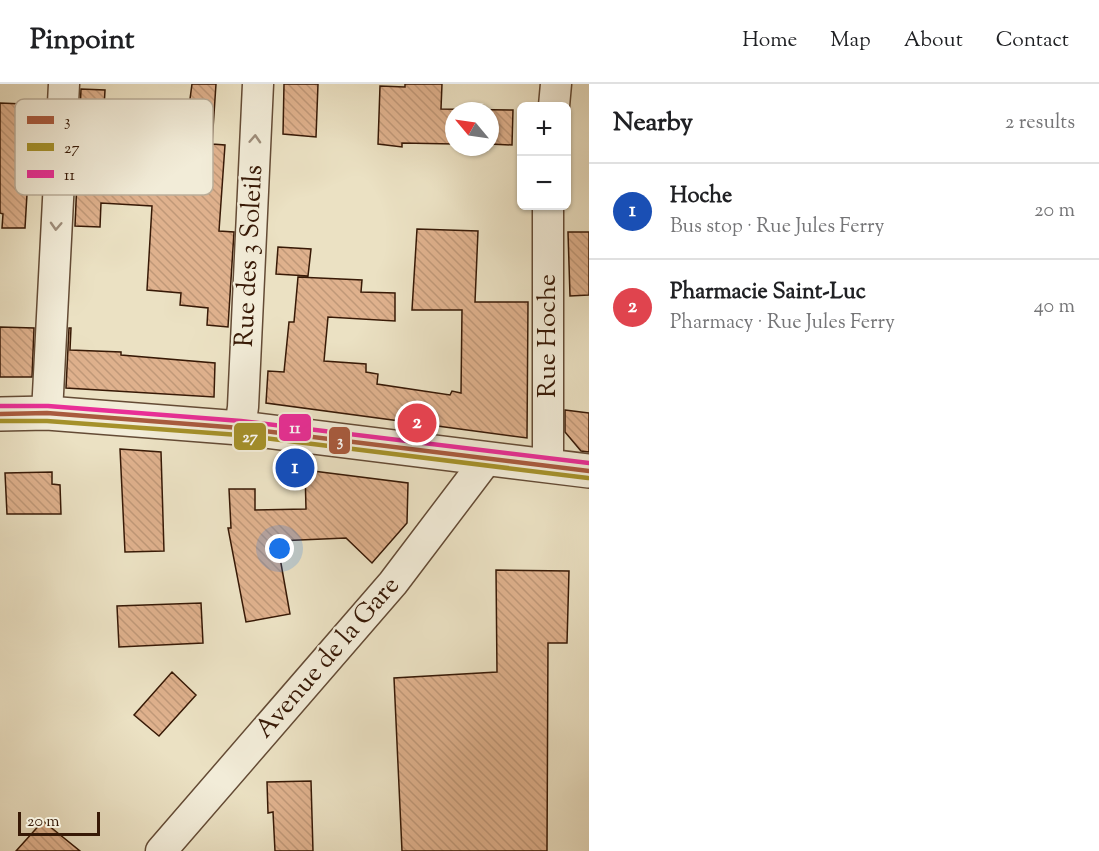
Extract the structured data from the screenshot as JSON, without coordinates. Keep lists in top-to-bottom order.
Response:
{
  "streets": {
    "street": ["Rue des 3 Soleils", "Rue Hoche", "Avenue de la Gare"]
  },
  "lines": ["transit line 11", "transit line 3", "transit line 27"],
  "legend": ["3", "27", "11"],
  "scale_bar": "20 m",
  "north": "top left",
  "page": {
    "header": "Pinpoint",
    "nav": [
      "Home",
      "Map",
      "About",
      "Contact"
    ],
    "heading": ["Nearby", "2 results"],
    "map_buttons": ["+", "−"],
    "list": [
      {
        "mark": "1",
        "name": "Hoche",
        "note": "Bus stop · Rue Jules Ferry",
        "value": "20 m"
      },
      {
        "mark": "2",
        "name": "Pharmacie Saint-Luc",
        "note": "Pharmacy · Rue Jules Ferry",
        "value": "40 m"
      }
    ],
    "pins": ["2", "1"],
    "scale": "20 m"
  }
}
